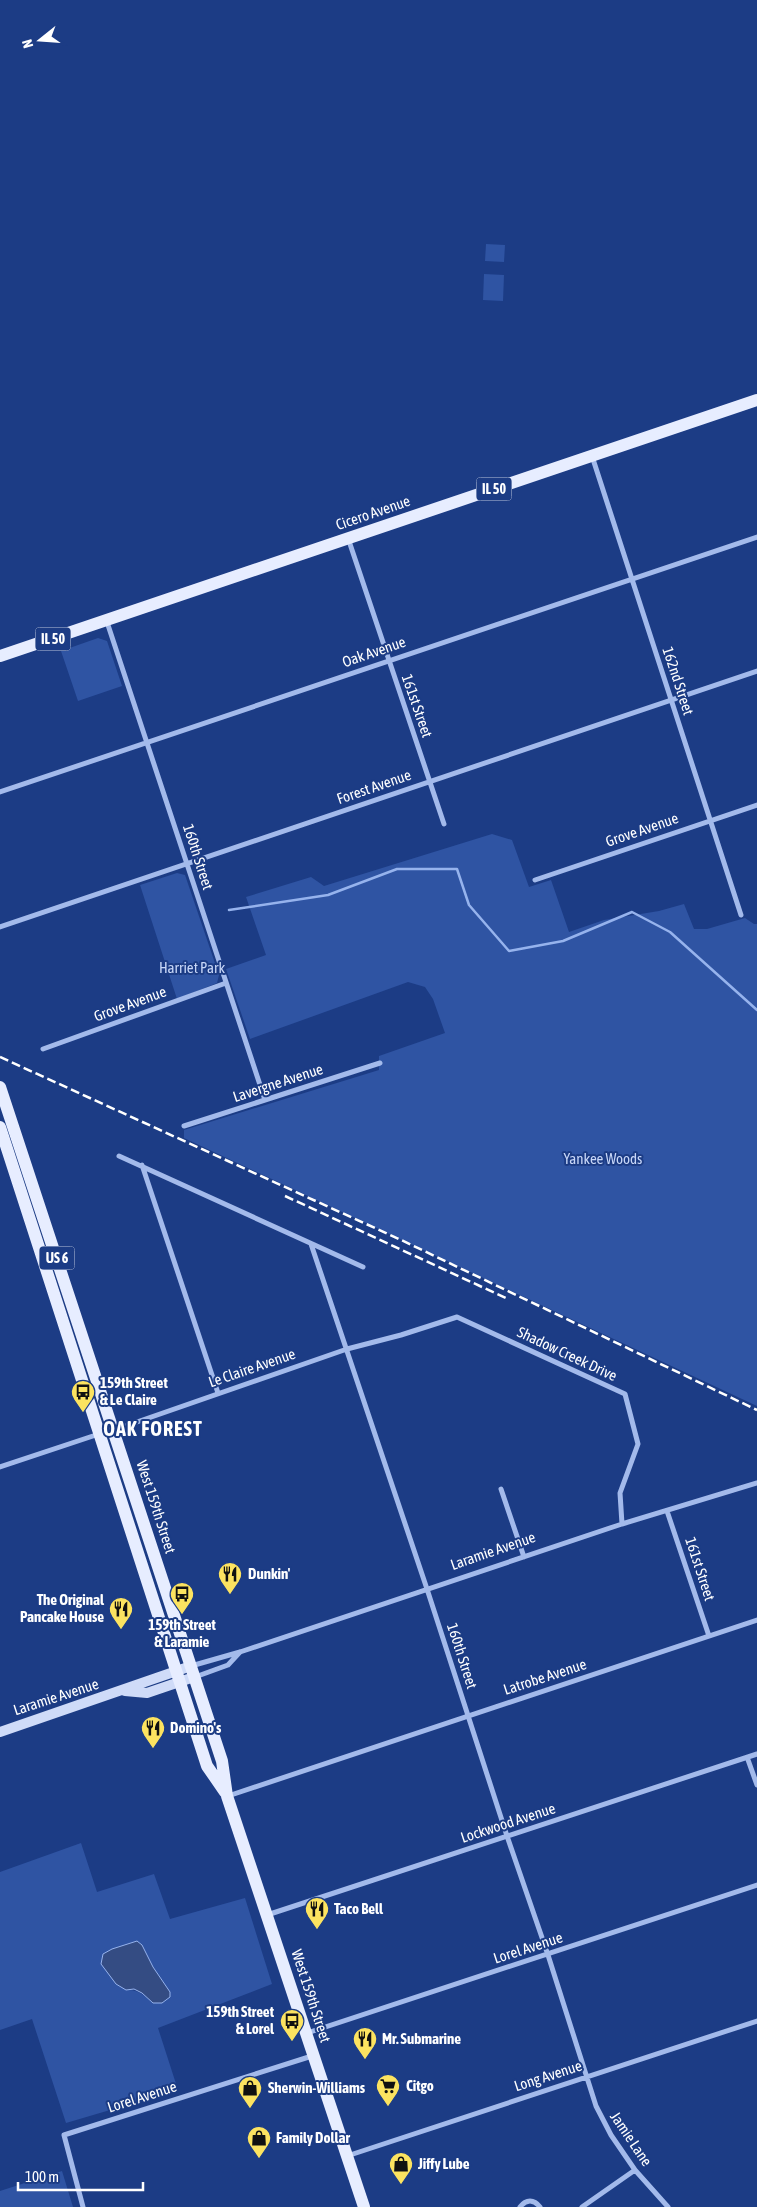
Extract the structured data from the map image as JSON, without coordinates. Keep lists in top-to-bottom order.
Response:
{
  "streets": {
    "main road": [
      "IL 50",
      "Cicero Avenue",
      "US 6",
      "West 159th Street"
    ],
    "street": [
      "Oak Avenue",
      "162nd Street",
      "161st Street",
      "Forest Avenue",
      "Grove Avenue",
      "160th Street",
      "Lavergne Avenue",
      "Shadow Creek Drive",
      "Le Claire Avenue",
      "Laramie Avenue",
      "Latrobe Avenue",
      "Lockwood Avenue",
      "Lorel Avenue",
      "Long Avenue",
      "Jamie Lane"
    ]
  },
  "crossings": [
    ["Cicero Avenue", "162nd Street"],
    ["Cicero Avenue", "161st Street"],
    ["Cicero Avenue", "160th Street"],
    ["Oak Avenue", "162nd Street"],
    ["Oak Avenue", "161st Street"],
    ["Oak Avenue", "160th Street"],
    ["162nd Street", "Forest Avenue"],
    ["162nd Street", "Grove Avenue"],
    ["161st Street", "Forest Avenue"],
    ["161st Street", "Laramie Avenue"],
    ["161st Street", "Latrobe Avenue"],
    ["Forest Avenue", "160th Street"],
    ["Grove Avenue", "160th Street"],
    ["160th Street", "Lavergne Avenue"],
    ["160th Street", "Le Claire Avenue"],
    ["160th Street", "Laramie Avenue"],
    ["160th Street", "Latrobe Avenue"],
    ["160th Street", "Lockwood Avenue"],
    ["160th Street", "Lorel Avenue"],
    ["160th Street", "Long Avenue"],
    ["160th Street", "Jamie Lane"],
    ["Shadow Creek Drive", "Le Claire Avenue"],
    ["Shadow Creek Drive", "Laramie Avenue"],
    ["Le Claire Avenue", "West 159th Street"],
    ["West 159th Street", "Laramie Avenue"],
    ["West 159th Street", "Latrobe Avenue"],
    ["West 159th Street", "Lockwood Avenue"],
    ["West 159th Street", "Lorel Avenue"],
    ["West 159th Street", "Long Avenue"],
    ["Long Avenue", "Jamie Lane"]
  ],
  "districts": ["OAK FOREST"],
  "parks": ["Harriet Park", "Yankee Woods"],
  "places": {
    "bus stop": ["159th Street & Le Claire", "159th Street & Laramie", "159th Street & Lorel"],
    "restaurant": [
      "Dunkin'",
      "The Original Pancake House",
      "Domino's",
      "Taco Bell",
      "Mr. Submarine"
    ],
    "supermarket": ["Citgo"],
    "shop": ["Sherwin-Williams", "Family Dollar", "Jiffy Lube"]
  },
  "scale_bar": "100 m",
  "north": "left"
}
